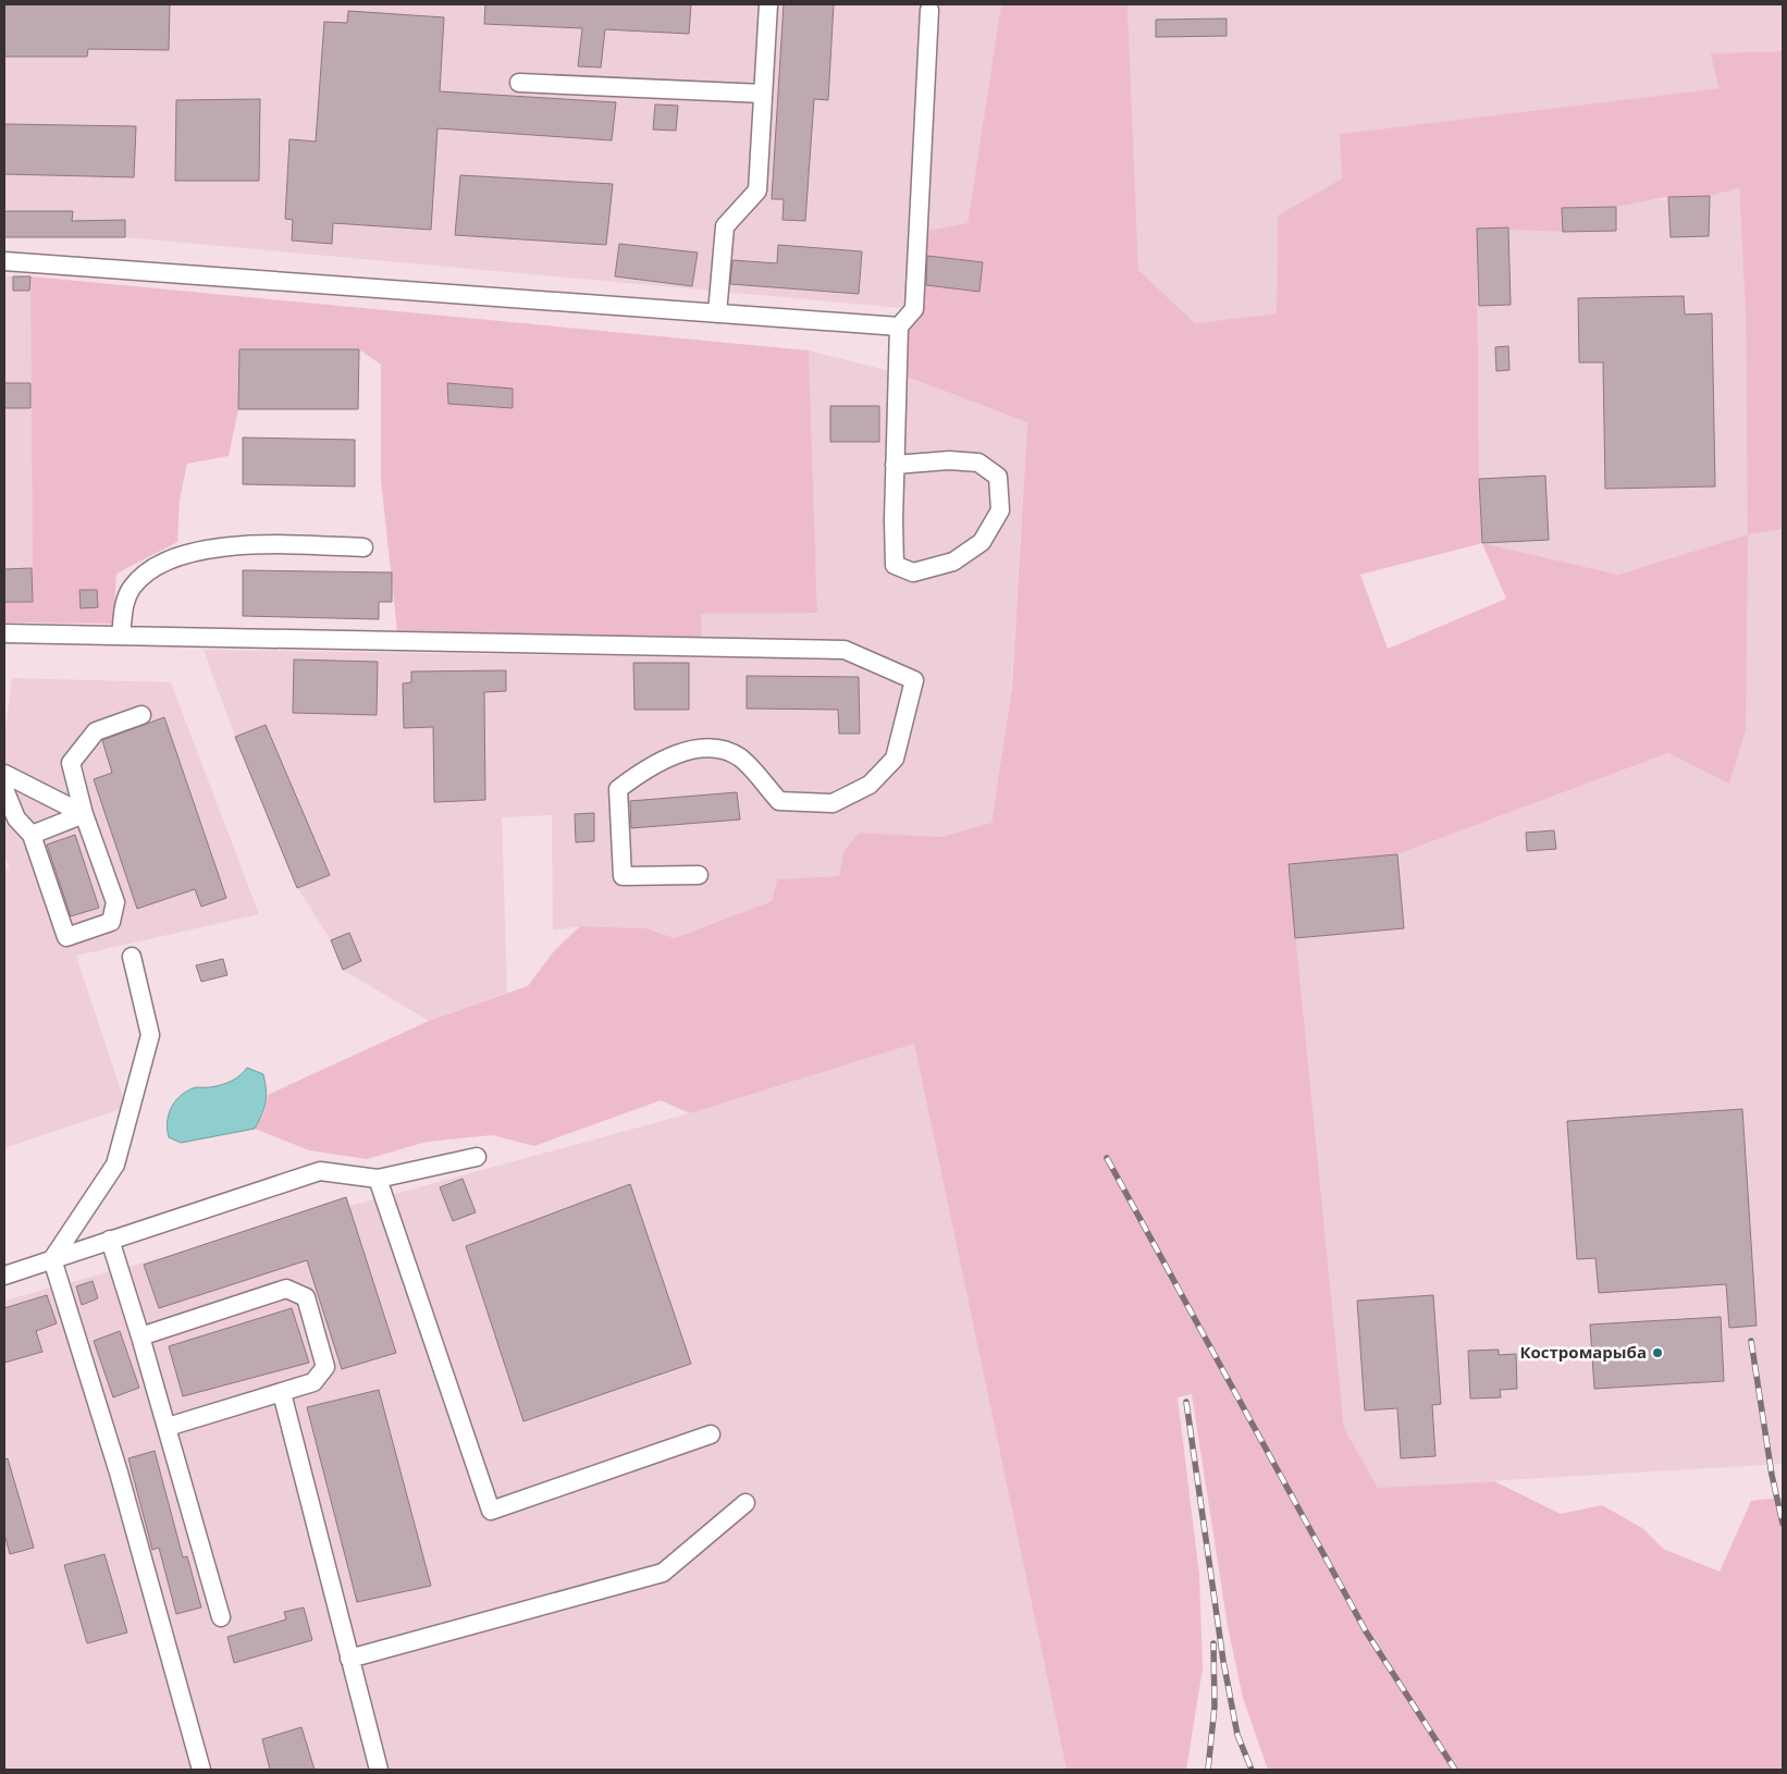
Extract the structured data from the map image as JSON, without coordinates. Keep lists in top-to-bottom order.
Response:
{
  "places": ["Костромарыба"]
}
